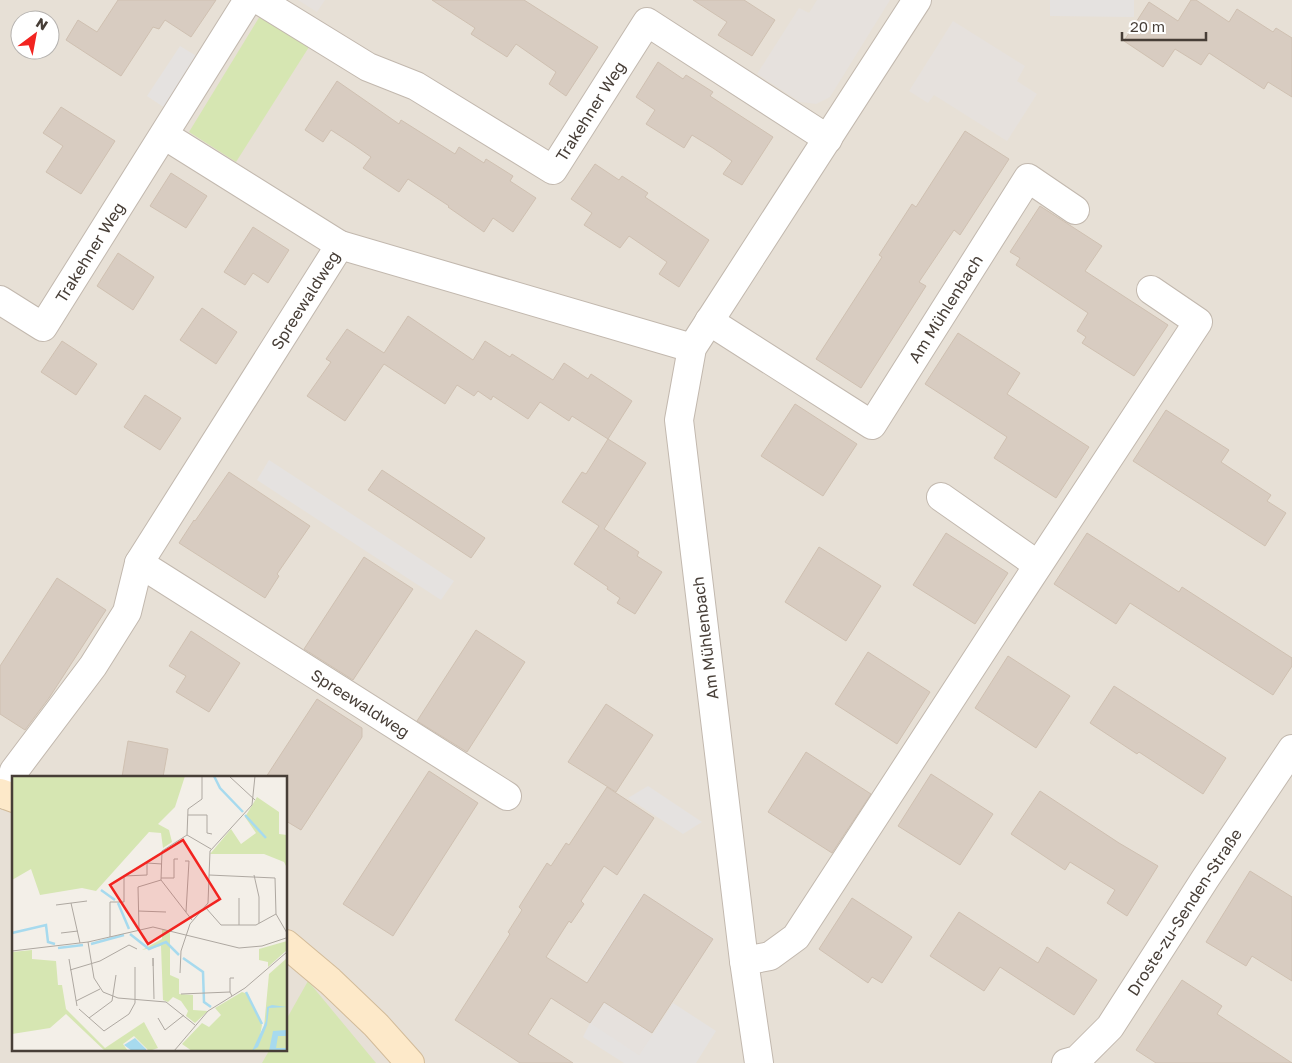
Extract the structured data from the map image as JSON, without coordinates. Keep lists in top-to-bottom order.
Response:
{
  "streets": {
    "street": [
      "Trakehner Weg",
      "Spreewaldweg",
      "Am Mühlenbach",
      "Droste-zu-Senden-Straße"
    ]
  },
  "crossings": [
    ["Trakehner Weg", "Am Mühlenbach"],
    ["Spreewaldweg", "Am Mühlenbach"]
  ],
  "scale_bar": "20 m",
  "north": "top right"
}
